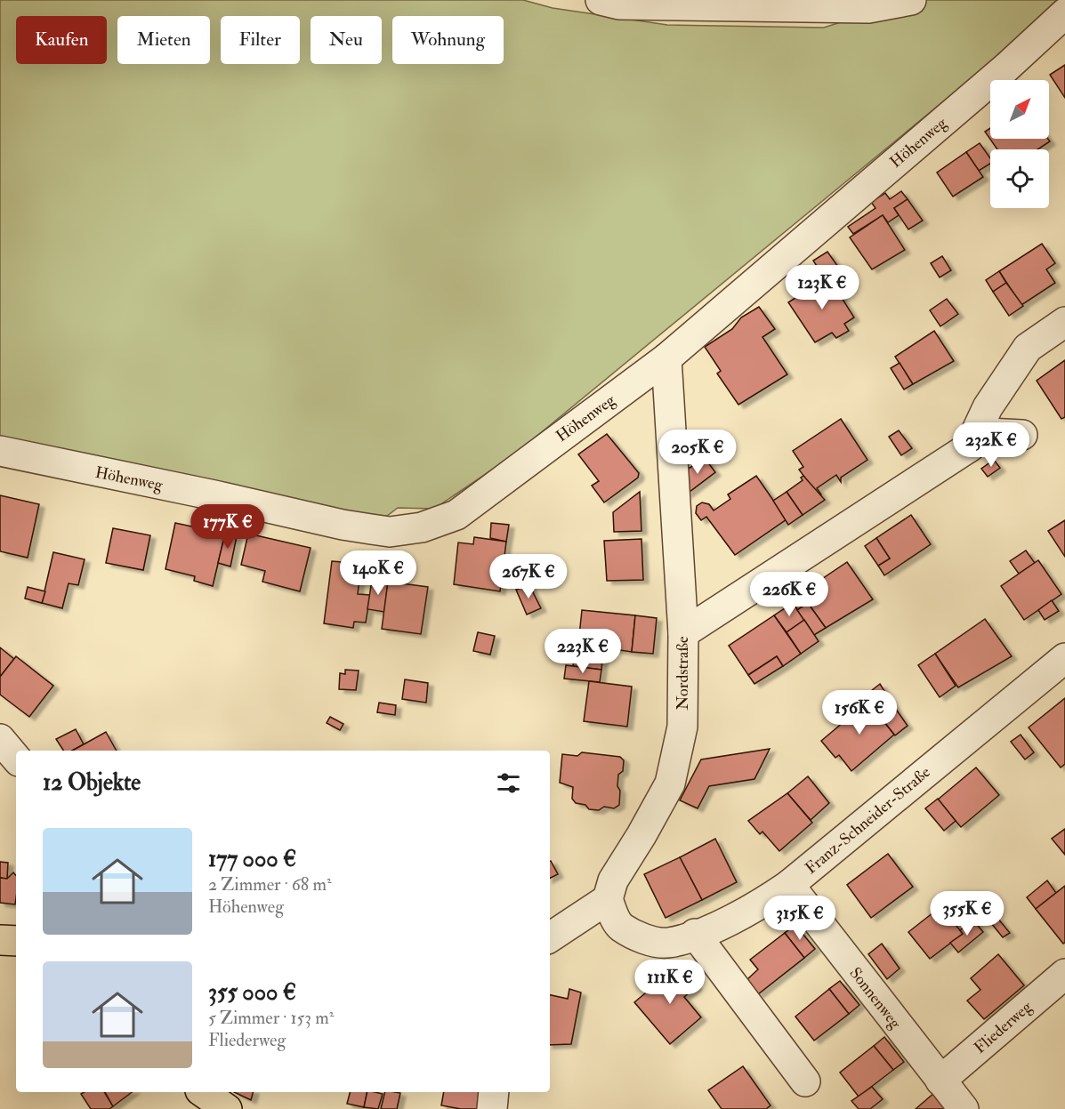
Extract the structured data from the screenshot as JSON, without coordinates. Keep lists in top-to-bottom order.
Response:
{
  "streets": {
    "street": [
      "Höhenweg",
      "Nordstraße",
      "Franz-Schneider-Straße",
      "Sonnenweg",
      "Fliederweg"
    ]
  },
  "crossings": [
    ["Höhenweg", "Nordstraße"],
    ["Nordstraße", "Franz-Schneider-Straße"],
    ["Franz-Schneider-Straße", "Sonnenweg"],
    ["Sonnenweg", "Fliederweg"]
  ],
  "north": "top right",
  "page": {
    "chip": [
      "Kaufen",
      "Mieten",
      "Filter",
      "Neu",
      "Wohnung"
    ],
    "price": [
      "123K €",
      "232K €",
      "205K €",
      "177K €",
      "140K €",
      "267K €",
      "226K €",
      "223K €",
      "156K €",
      "355K €",
      "315K €",
      "111K €"
    ],
    "heading": "12 Objekte",
    "list": [
      {
        "name": "177 000 €",
        "note": "2 Zimmer · 68 m² · Höhenweg"
      },
      {
        "name": "355 000 €",
        "note": "5 Zimmer · 153 m² · Fliederweg"
      }
    ]
  }
}
